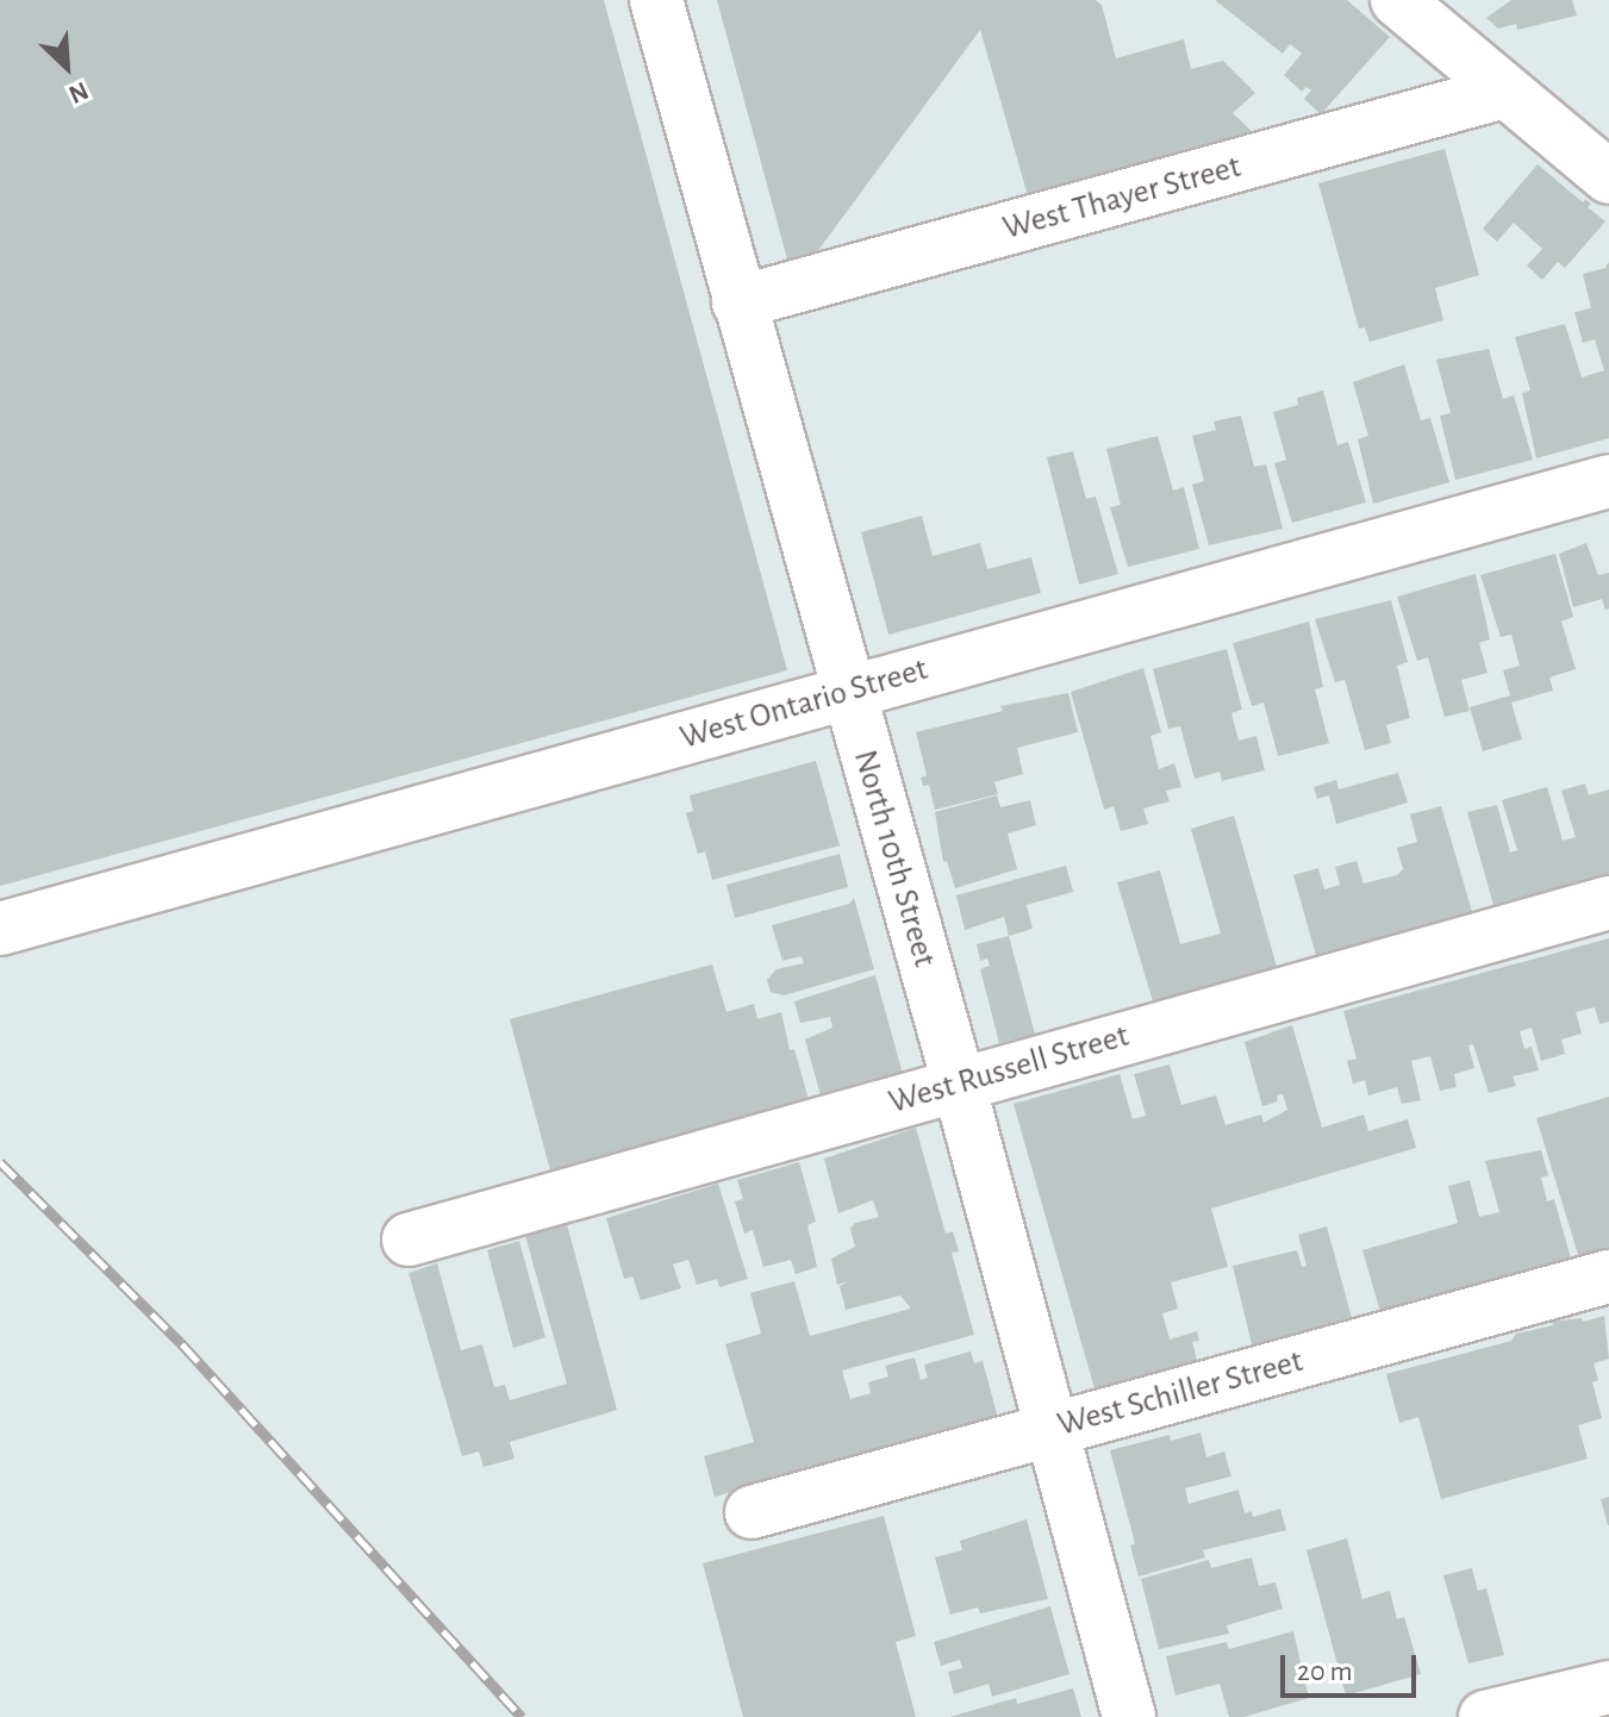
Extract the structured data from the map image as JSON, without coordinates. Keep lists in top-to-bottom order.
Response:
{
  "streets": {
    "street": [
      "West Thayer Street",
      "West Ontario Street",
      "North 10th Street",
      "West Russell Street",
      "West Schiller Street"
    ]
  },
  "crossings": [
    ["West Thayer Street", "North 10th Street"],
    ["West Ontario Street", "North 10th Street"],
    ["North 10th Street", "West Russell Street"],
    ["North 10th Street", "West Schiller Street"]
  ],
  "scale_bar": "20 m",
  "north": "bottom right"
}
